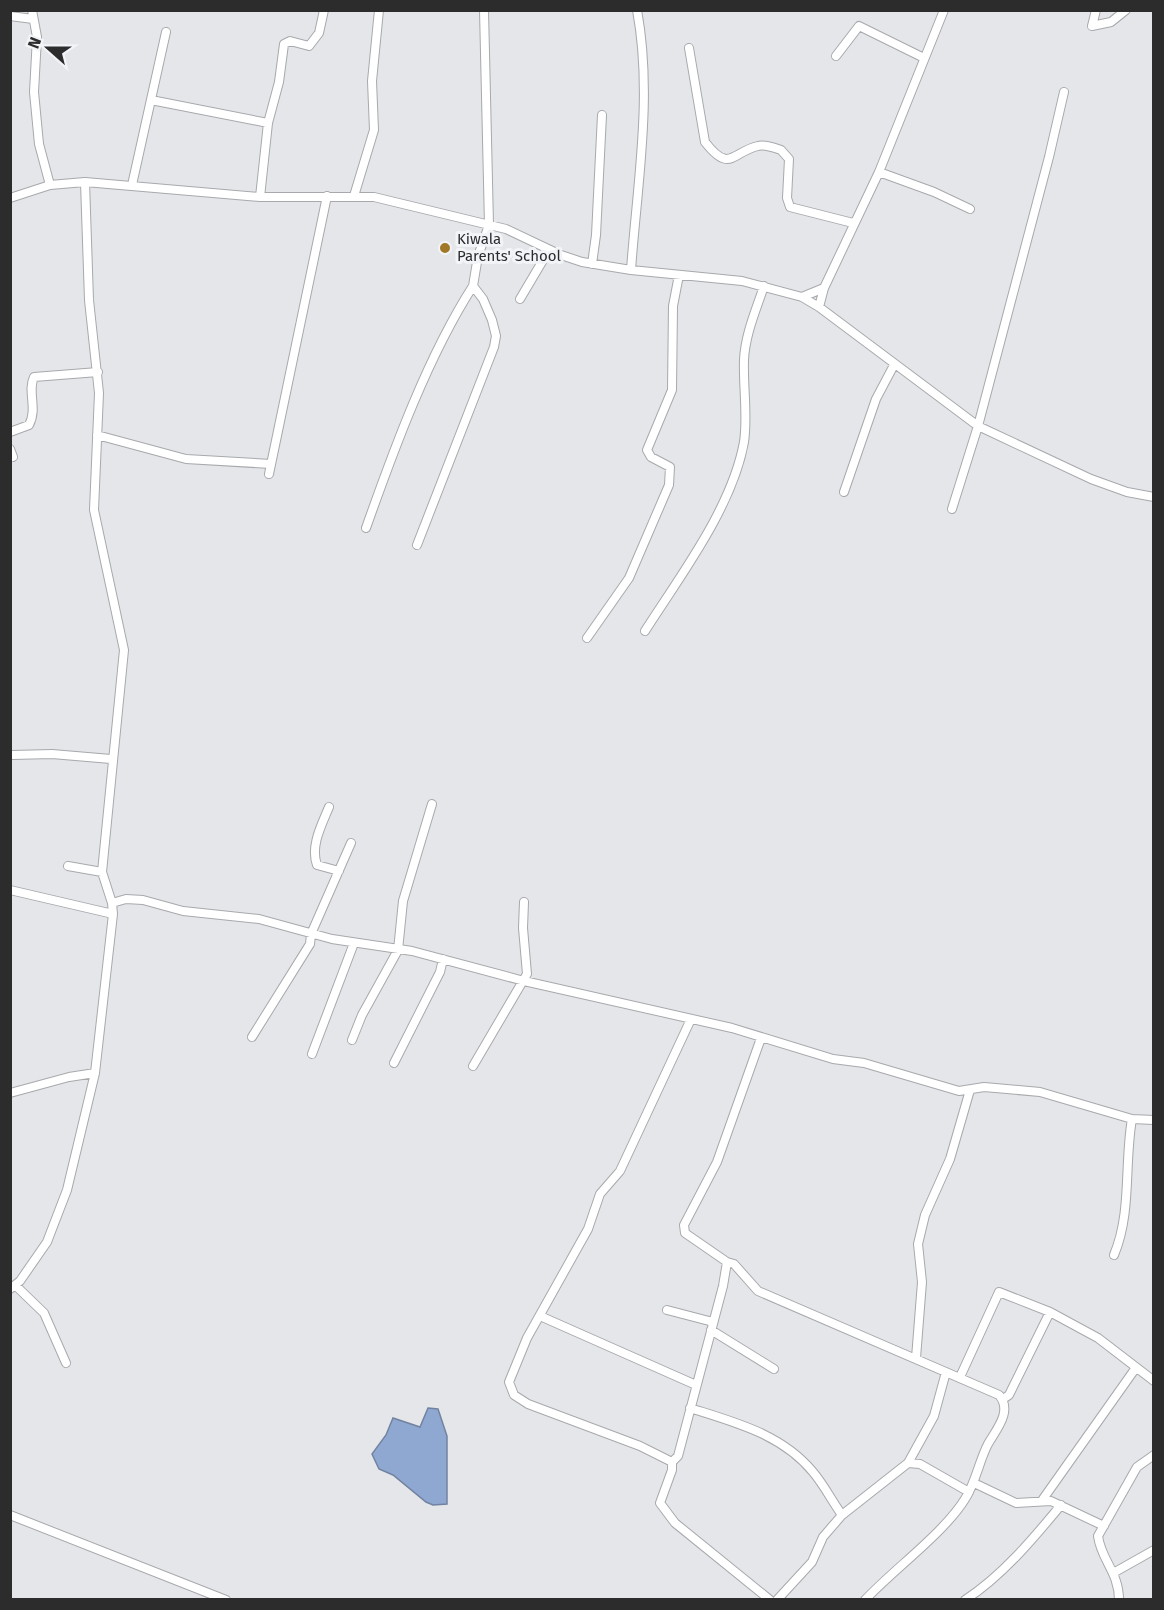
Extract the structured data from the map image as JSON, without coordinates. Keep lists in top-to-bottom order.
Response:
{
  "places": ["Kiwala Parents' School"],
  "north": "left"
}
